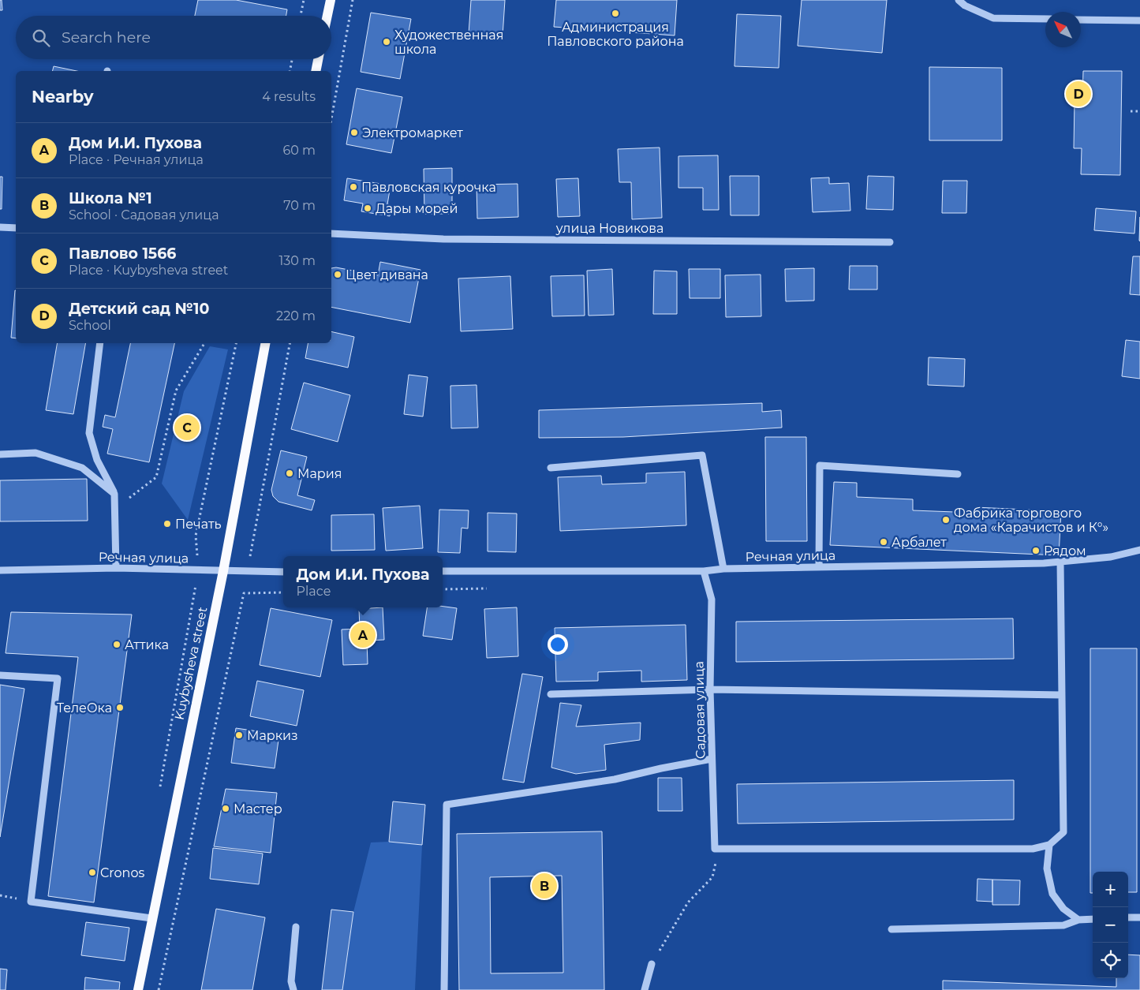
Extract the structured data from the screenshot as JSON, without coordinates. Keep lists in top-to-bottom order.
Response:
{
  "streets": {
    "main road": ["Kuybysheva street"],
    "street": ["улица Новикова", "Речная улица", "Садовая улица"]
  },
  "crossings": [
    ["Речная улица", "Kuybysheva street"],
    ["Речная улица", "Садовая улица"]
  ],
  "places": [
    "Администрация Павловского района",
    "Художественная школа",
    "Электромаркет",
    "Павловская курочка",
    "Дары морей",
    "Цвет дивана",
    "Мария",
    "Фабрика торгового дома «Карачистов и К°»",
    "Печать",
    "Арбалет",
    "Рядом",
    "Аттика",
    "ТелеОка",
    "Маркиз",
    "Мастер",
    "Cronos"
  ],
  "north": "top left",
  "page": {
    "search": "Search here",
    "heading": ["Nearby", "4 results"],
    "pins": [
      "D",
      "C",
      "A",
      "B"
    ],
    "list": [
      {
        "mark": "A",
        "name": "Дом И.И. Пухова",
        "note": "Place · Речная улица",
        "value": "60 m"
      },
      {
        "mark": "B",
        "name": "Школа №1",
        "note": "School · Садовая улица",
        "value": "70 m"
      },
      {
        "mark": "C",
        "name": "Павлово 1566",
        "note": "Place · Kuybysheva street",
        "value": "130 m"
      },
      {
        "mark": "D",
        "name": "Детский сад №10",
        "note": "School",
        "value": "220 m"
      }
    ],
    "popup": ["Дом И.И. Пухова", "Place"],
    "map_buttons": ["+", "−"]
  }
}
